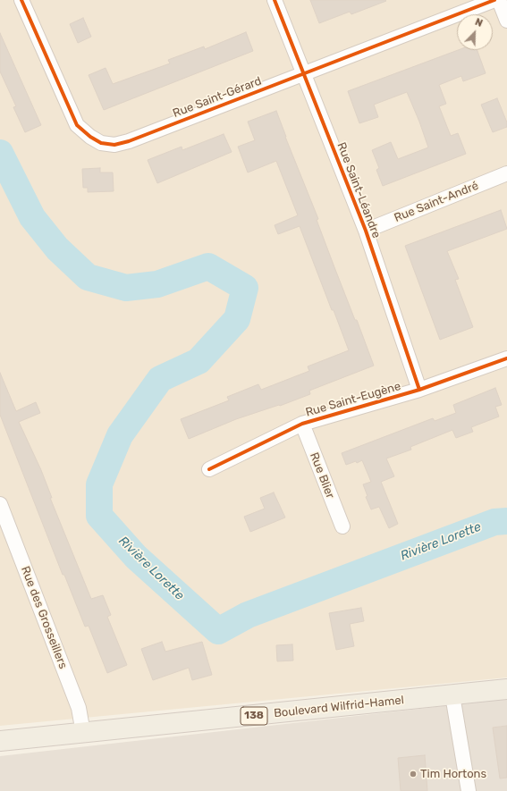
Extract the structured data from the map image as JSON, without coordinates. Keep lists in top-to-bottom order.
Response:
{
  "streets": {
    "main road": ["Boulevard Wilfrid-Hamel", "138"],
    "street": [
      "Rue Saint-Gérard",
      "Rue Saint-Léandre",
      "Rue Saint-André",
      "Rue Saint-Eugène",
      "Rue Blier",
      "Rue des Grosseillers"
    ]
  },
  "crossings": [
    ["Rue Saint-Gérard", "Rue Saint-Léandre"],
    ["Rue Saint-Léandre", "Rue Saint-André"],
    ["Rue Saint-Léandre", "Rue Saint-Eugène"],
    ["Rue Saint-Eugène", "Rue Blier"],
    ["Rue des Grosseillers", "Boulevard Wilfrid-Hamel"]
  ],
  "water": ["Rivière Lorette"],
  "places": ["Tim Hortons"],
  "north": "top right"
}
